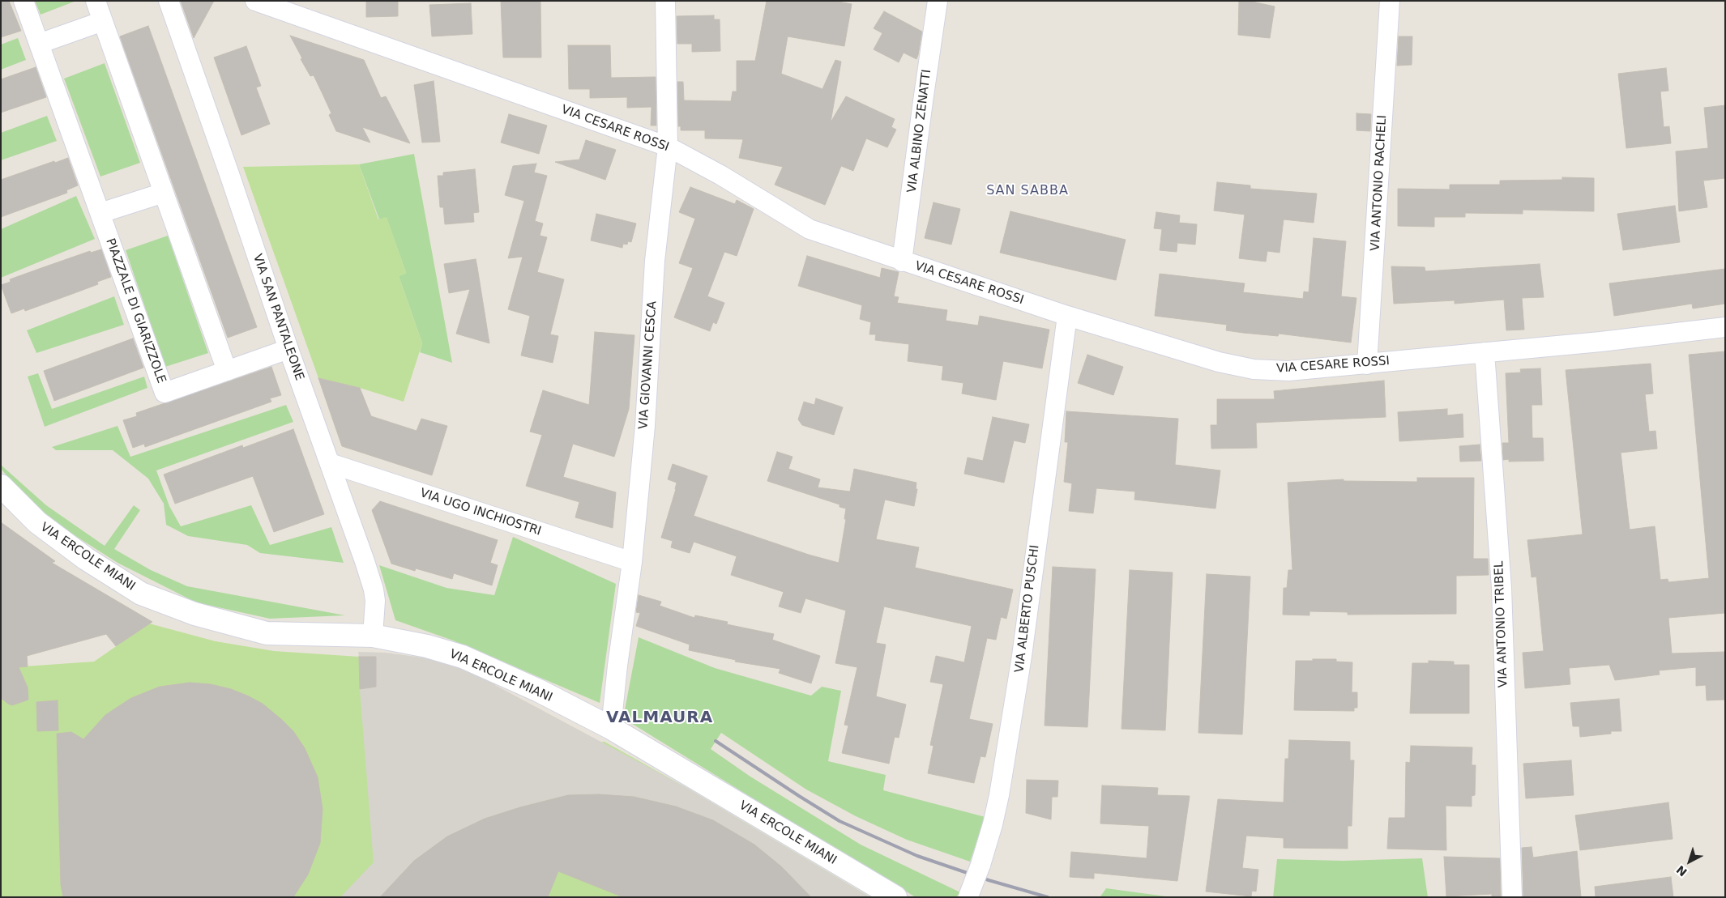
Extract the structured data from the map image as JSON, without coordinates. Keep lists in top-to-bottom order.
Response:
{
  "streets": {
    "street": [
      "VIA CESARE ROSSI",
      "VIA ALBINO ZENATTI",
      "VIA ANTONIO RACHELI",
      "PIAZZALE DI GIARIZZOLE",
      "VIA SAN PANTALEONE",
      "VIA GIOVANNI CESCA",
      "VIA UGO INCHIOSTRI",
      "VIA ERCOLE MIANI",
      "VIA ALBERTO PUSCHI",
      "VIA ANTONIO TRIBEL"
    ]
  },
  "crossings": [
    ["VIA CESARE ROSSI", "VIA ALBINO ZENATTI"],
    ["VIA CESARE ROSSI", "VIA ANTONIO RACHELI"],
    ["VIA CESARE ROSSI", "VIA GIOVANNI CESCA"],
    ["VIA CESARE ROSSI", "VIA ALBERTO PUSCHI"],
    ["VIA CESARE ROSSI", "VIA ANTONIO TRIBEL"],
    ["PIAZZALE DI GIARIZZOLE", "VIA SAN PANTALEONE"],
    ["VIA SAN PANTALEONE", "VIA UGO INCHIOSTRI"],
    ["VIA SAN PANTALEONE", "VIA ERCOLE MIANI"],
    ["VIA GIOVANNI CESCA", "VIA UGO INCHIOSTRI"],
    ["VIA GIOVANNI CESCA", "VIA ERCOLE MIANI"]
  ],
  "districts": ["SAN SABBA", "VALMAURA"],
  "north": "bottom left"
}
